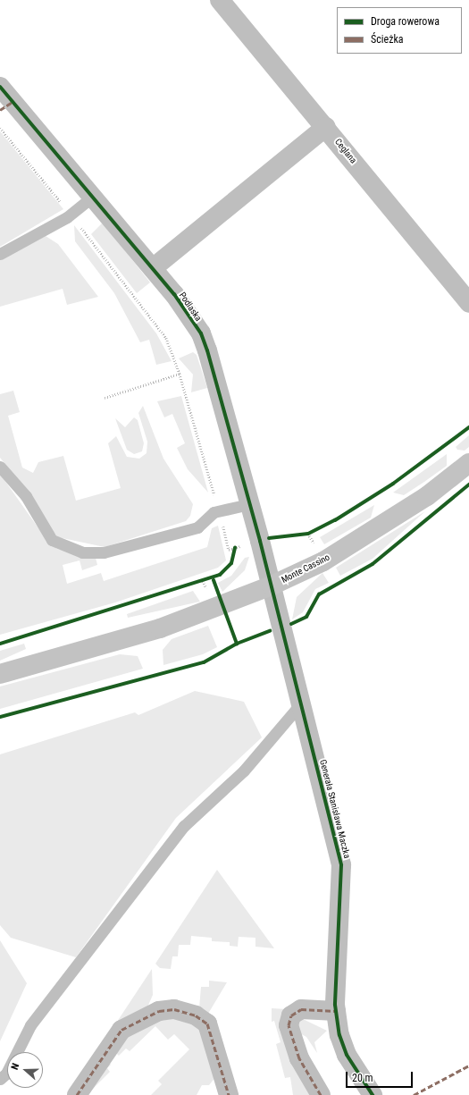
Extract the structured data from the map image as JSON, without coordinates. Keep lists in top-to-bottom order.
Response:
{
  "streets": {
    "main road": ["Monte Cassino"],
    "street": ["Ceglana", "Podlaska", "Generała Stanisława Maczka"]
  },
  "crossings": [
    ["Podlaska", "Monte Cassino"],
    ["Podlaska", "Generała Stanisława Maczka"],
    ["Monte Cassino", "Generała Stanisława Maczka"]
  ],
  "legend": ["Droga rowerowa", "Ścieżka"],
  "scale_bar": "20 m",
  "north": "left"
}
